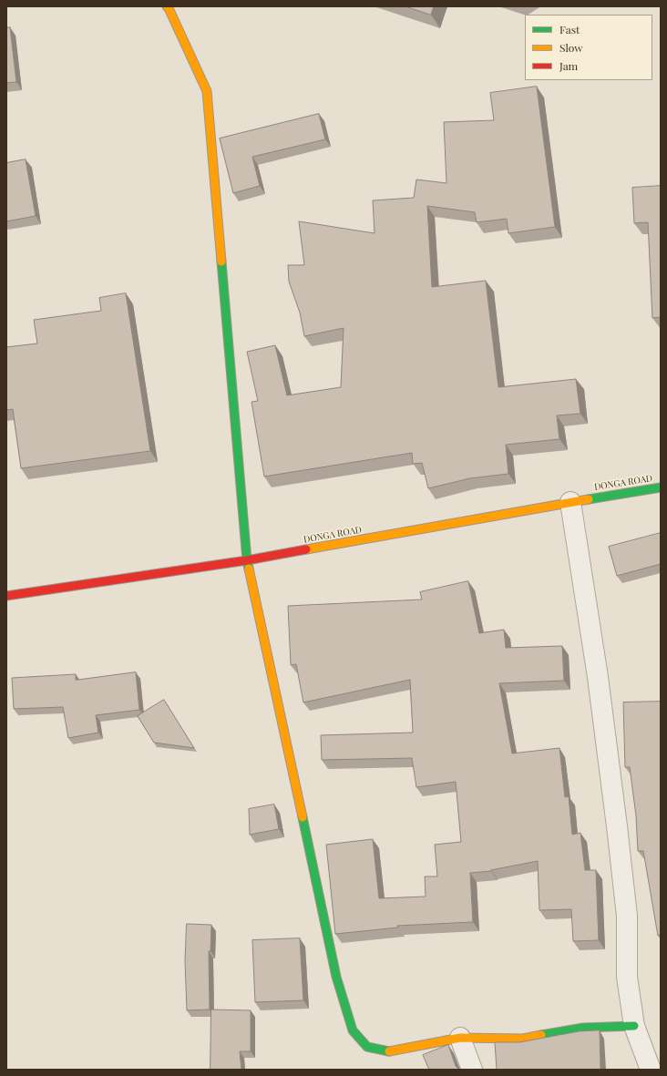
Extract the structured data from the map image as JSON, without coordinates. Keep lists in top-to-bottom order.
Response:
{
  "streets": {
    "street": ["DONGA ROAD"]
  },
  "legend": ["Fast", "Slow", "Jam"]
}
